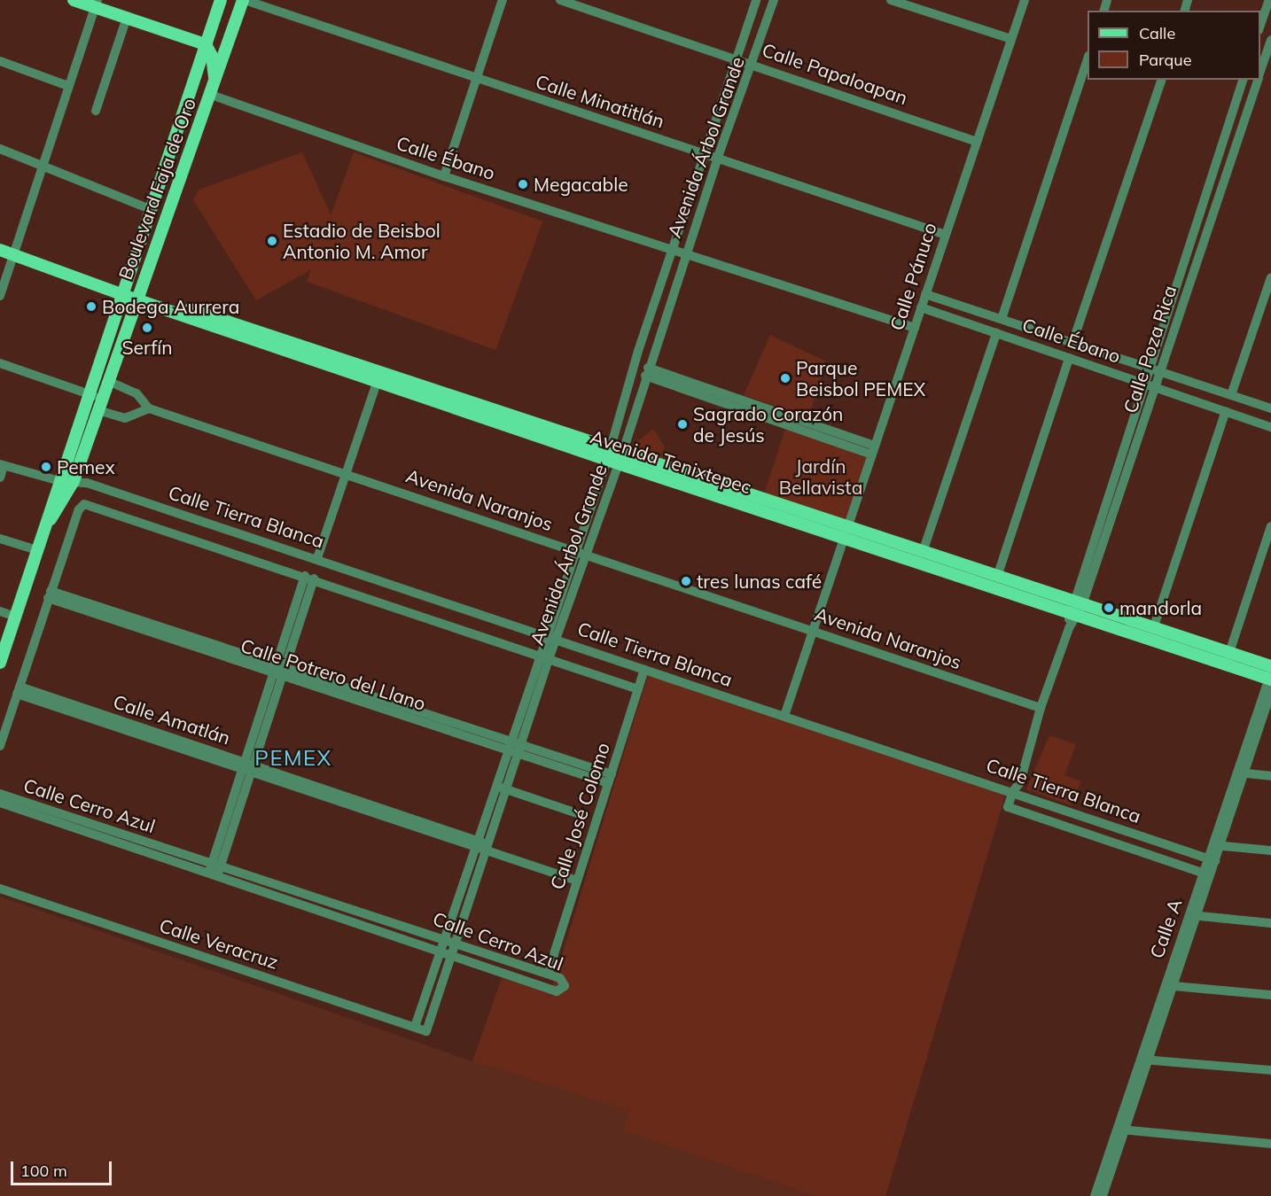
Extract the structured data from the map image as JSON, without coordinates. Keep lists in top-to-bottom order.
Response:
{
  "streets": {
    "main road": ["Boulevard Faja de Oro", "Avenida Tenixtepec"],
    "street": [
      "Calle Papaloapan",
      "Calle Minatitlán",
      "Avenida Árbol Grande",
      "Calle Ébano",
      "Calle Pánuco",
      "Calle Poza Rica",
      "Avenida Naranjos",
      "Calle Tierra Blanca",
      "Calle Potrero del Llano",
      "Calle Amatlán",
      "Calle Cerro Azul",
      "Calle José Colomo",
      "Calle A",
      "Calle Veracruz"
    ]
  },
  "crossings": [
    ["Calle Papaloapan", "Avenida Árbol Grande"],
    ["Calle Papaloapan", "Calle Pánuco"],
    ["Calle Minatitlán", "Avenida Árbol Grande"],
    ["Calle Minatitlán", "Boulevard Faja de Oro"],
    ["Calle Minatitlán", "Calle Pánuco"],
    ["Avenida Árbol Grande", "Calle Ébano"],
    ["Avenida Árbol Grande", "Avenida Tenixtepec"],
    ["Avenida Árbol Grande", "Avenida Naranjos"],
    ["Avenida Árbol Grande", "Calle Tierra Blanca"],
    ["Avenida Árbol Grande", "Calle Potrero del Llano"],
    ["Avenida Árbol Grande", "Calle Amatlán"],
    ["Avenida Árbol Grande", "Calle Cerro Azul"],
    ["Avenida Árbol Grande", "Calle Veracruz"],
    ["Calle Ébano", "Boulevard Faja de Oro"],
    ["Calle Ébano", "Calle Pánuco"],
    ["Calle Ébano", "Calle Poza Rica"],
    ["Boulevard Faja de Oro", "Avenida Tenixtepec"],
    ["Boulevard Faja de Oro", "Avenida Naranjos"],
    ["Boulevard Faja de Oro", "Calle Tierra Blanca"],
    ["Calle Pánuco", "Avenida Tenixtepec"],
    ["Calle Pánuco", "Avenida Naranjos"],
    ["Calle Pánuco", "Calle Tierra Blanca"],
    ["Calle Poza Rica", "Avenida Tenixtepec"],
    ["Calle Poza Rica", "Avenida Naranjos"],
    ["Calle Poza Rica", "Calle Tierra Blanca"],
    ["Avenida Tenixtepec", "Calle A"],
    ["Calle Tierra Blanca", "Calle José Colomo"],
    ["Calle Tierra Blanca", "Calle A"],
    ["Calle Potrero del Llano", "Calle José Colomo"],
    ["Calle Amatlán", "Calle José Colomo"],
    ["Calle Cerro Azul", "Calle José Colomo"]
  ],
  "districts": ["PEMEX"],
  "parks": ["Jardín Bellavista"],
  "places": [
    "Megacable",
    "Estadio de Beisbol Antonio M. Amor",
    "Bodega Aurrera",
    "Serfín",
    "Parque Beisbol PEMEX",
    "Sagrado Corazón de Jesús",
    "Pemex",
    "tres lunas café",
    "mandorla"
  ],
  "legend": ["Calle", "Parque"],
  "scale_bar": "100 m"
}
